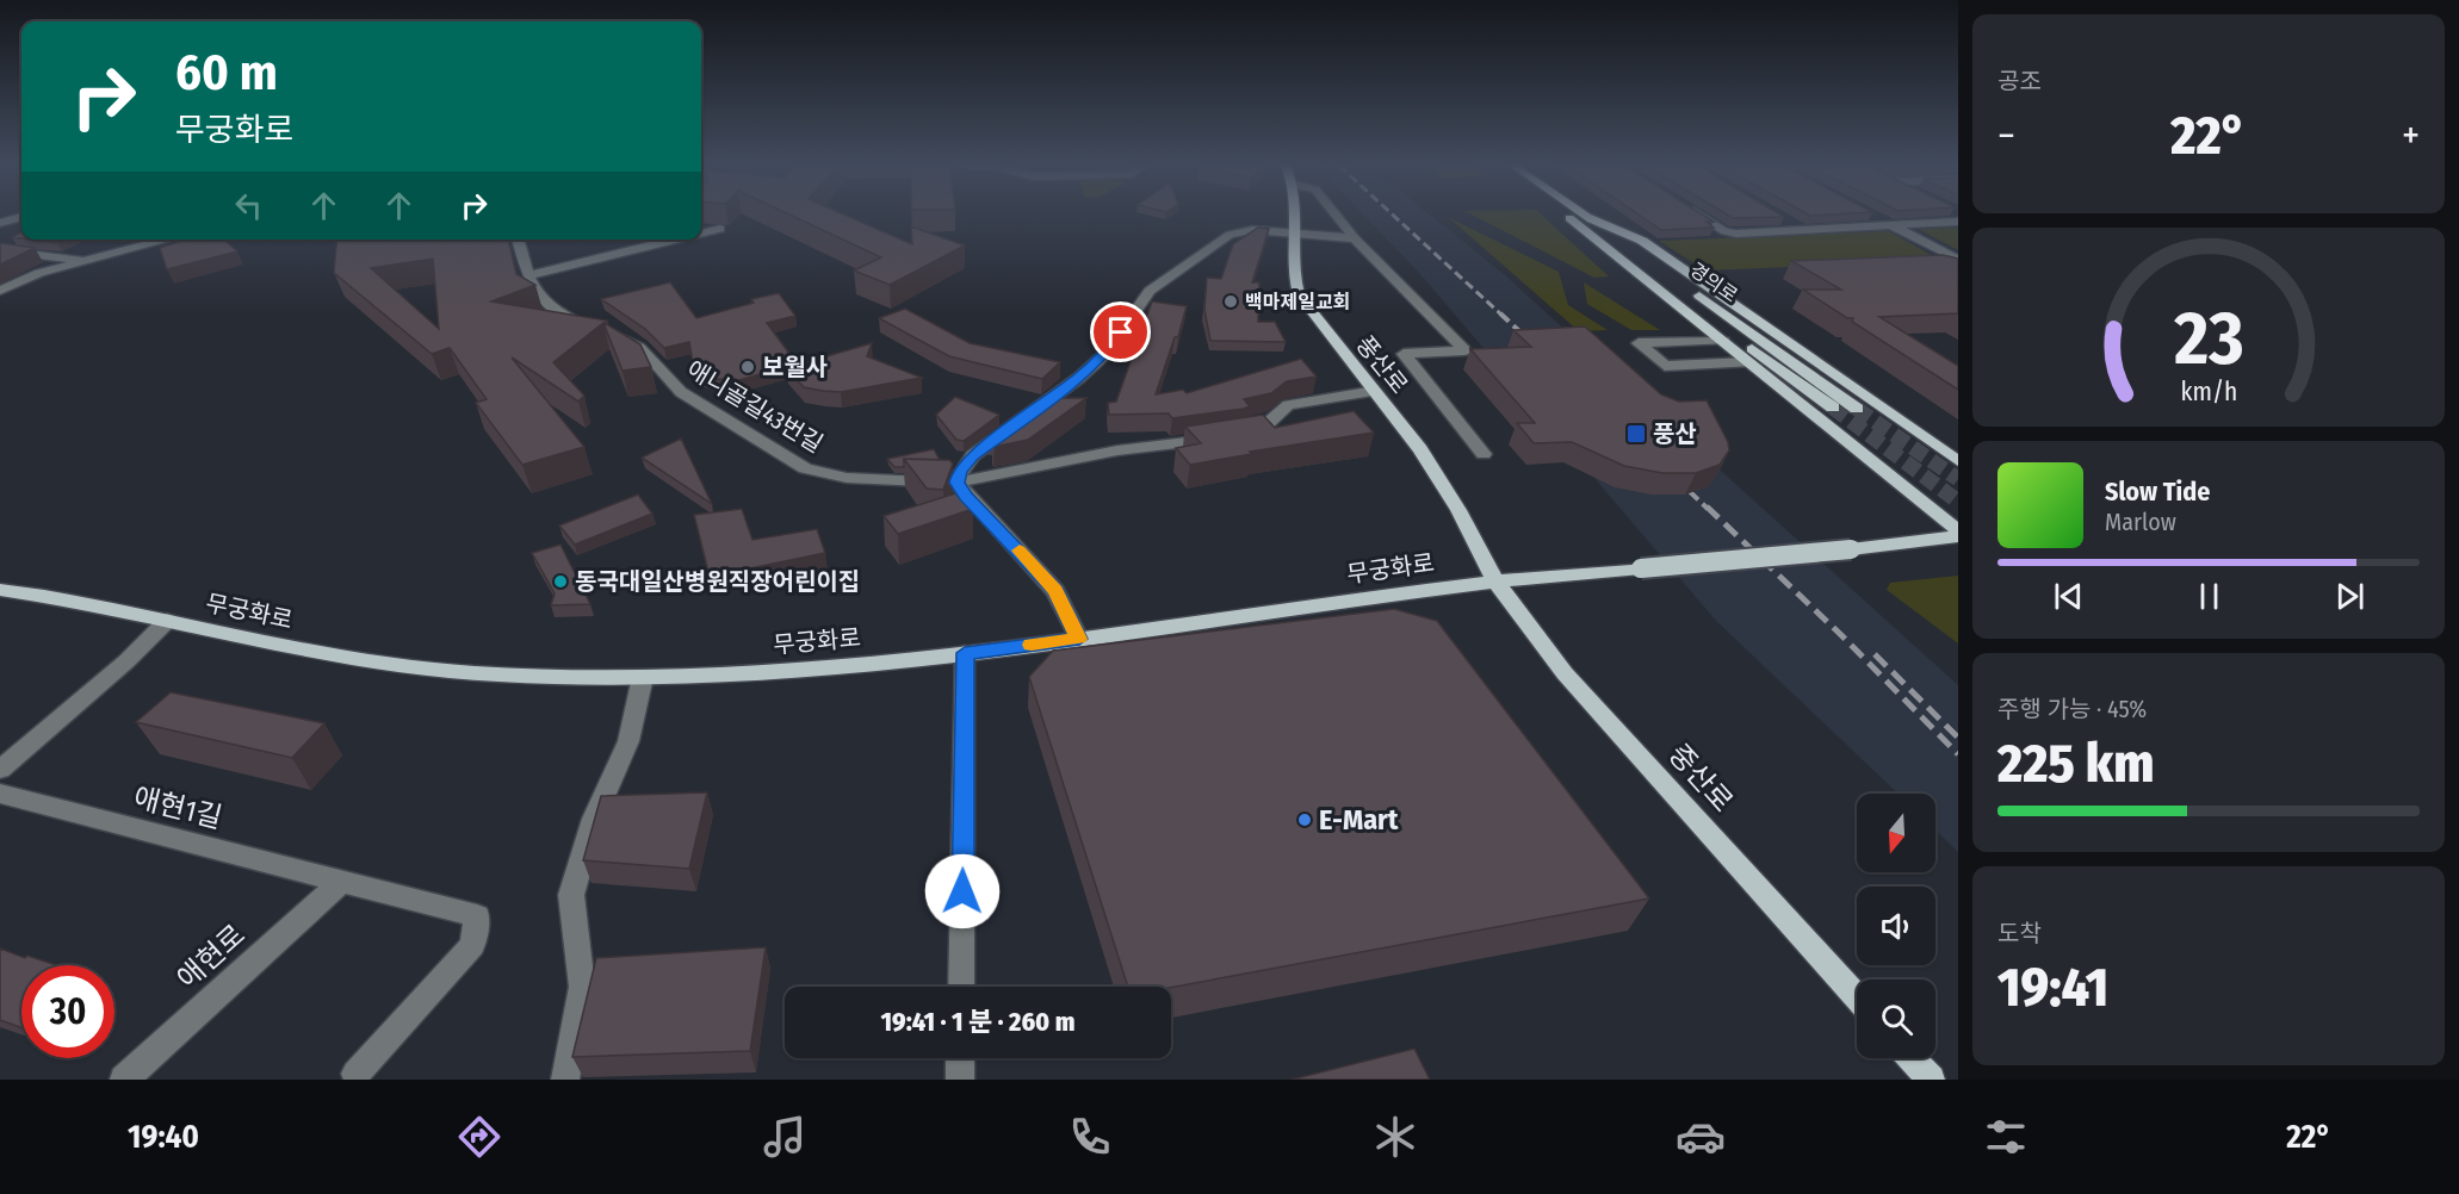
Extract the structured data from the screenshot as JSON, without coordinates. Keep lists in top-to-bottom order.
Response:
{
  "streets": {
    "main road": [
      "경의로",
      "풍산로",
      "무궁화로",
      "중산로"
    ],
    "street": ["애니골길43번길", "애현1길", "애현로"]
  },
  "crossings": [
    ["풍산로", "애니골길43번길"],
    ["풍산로", "무궁화로"],
    ["풍산로", "중산로"],
    ["무궁화로", "중산로"],
    ["애현1길", "애현로"]
  ],
  "places": {
    "other": [
      "백마제일교회",
      "보월사",
      "동국대일산병원직장어린이집",
      "E-Mart"
    ],
    "transit": ["풍산"]
  },
  "north": "bottom",
  "page": {
    "tile": [
      "공조",
      ["주행 가능 · 45%", "225 km"],
      ["도착", "19:41"]
    ],
    "turn": ["60 m", "무궁화로"],
    "heat": ["−", "22°", "+"],
    "song": ["Slow Tide", "Marlow"],
    "limit": "30",
    "trip": "19:41 · 1 분 · 260 m",
    "tabs": ["19:40", "22°"],
    "gauge": ["23", "km/h"]
  }
}
